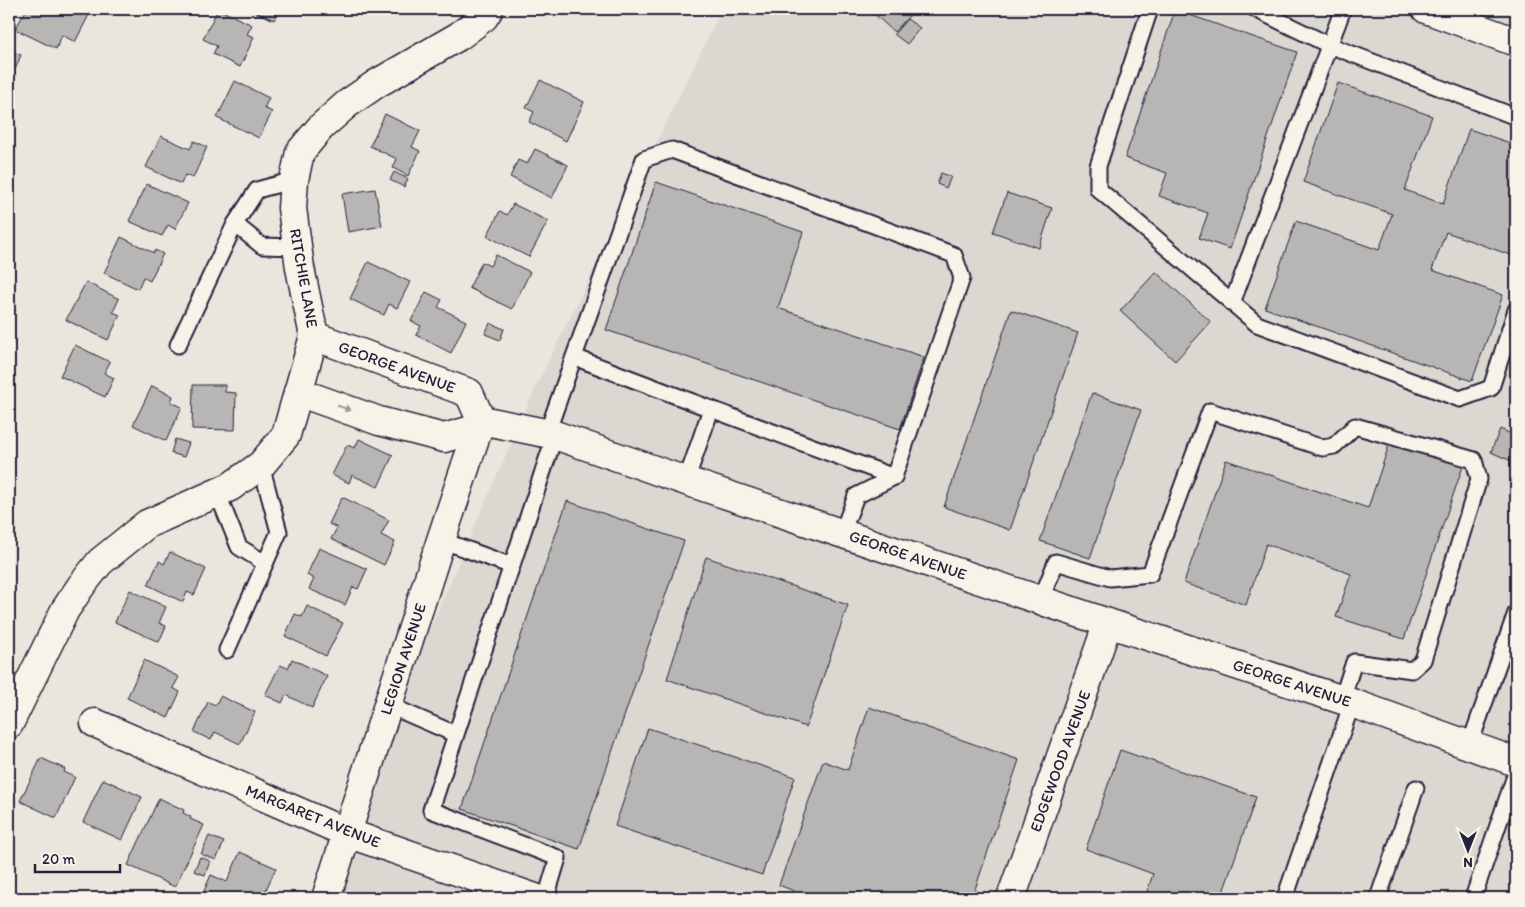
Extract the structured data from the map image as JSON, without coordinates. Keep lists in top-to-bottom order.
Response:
{
  "streets": {
    "street": [
      "RITCHIE LANE",
      "GEORGE AVENUE",
      "LEGION AVENUE",
      "EDGEWOOD AVENUE",
      "MARGARET AVENUE"
    ]
  },
  "crossings": [
    ["RITCHIE LANE", "GEORGE AVENUE"],
    ["GEORGE AVENUE", "LEGION AVENUE"],
    ["GEORGE AVENUE", "EDGEWOOD AVENUE"],
    ["LEGION AVENUE", "MARGARET AVENUE"]
  ],
  "scale_bar": "20 m",
  "north": "bottom"
}
